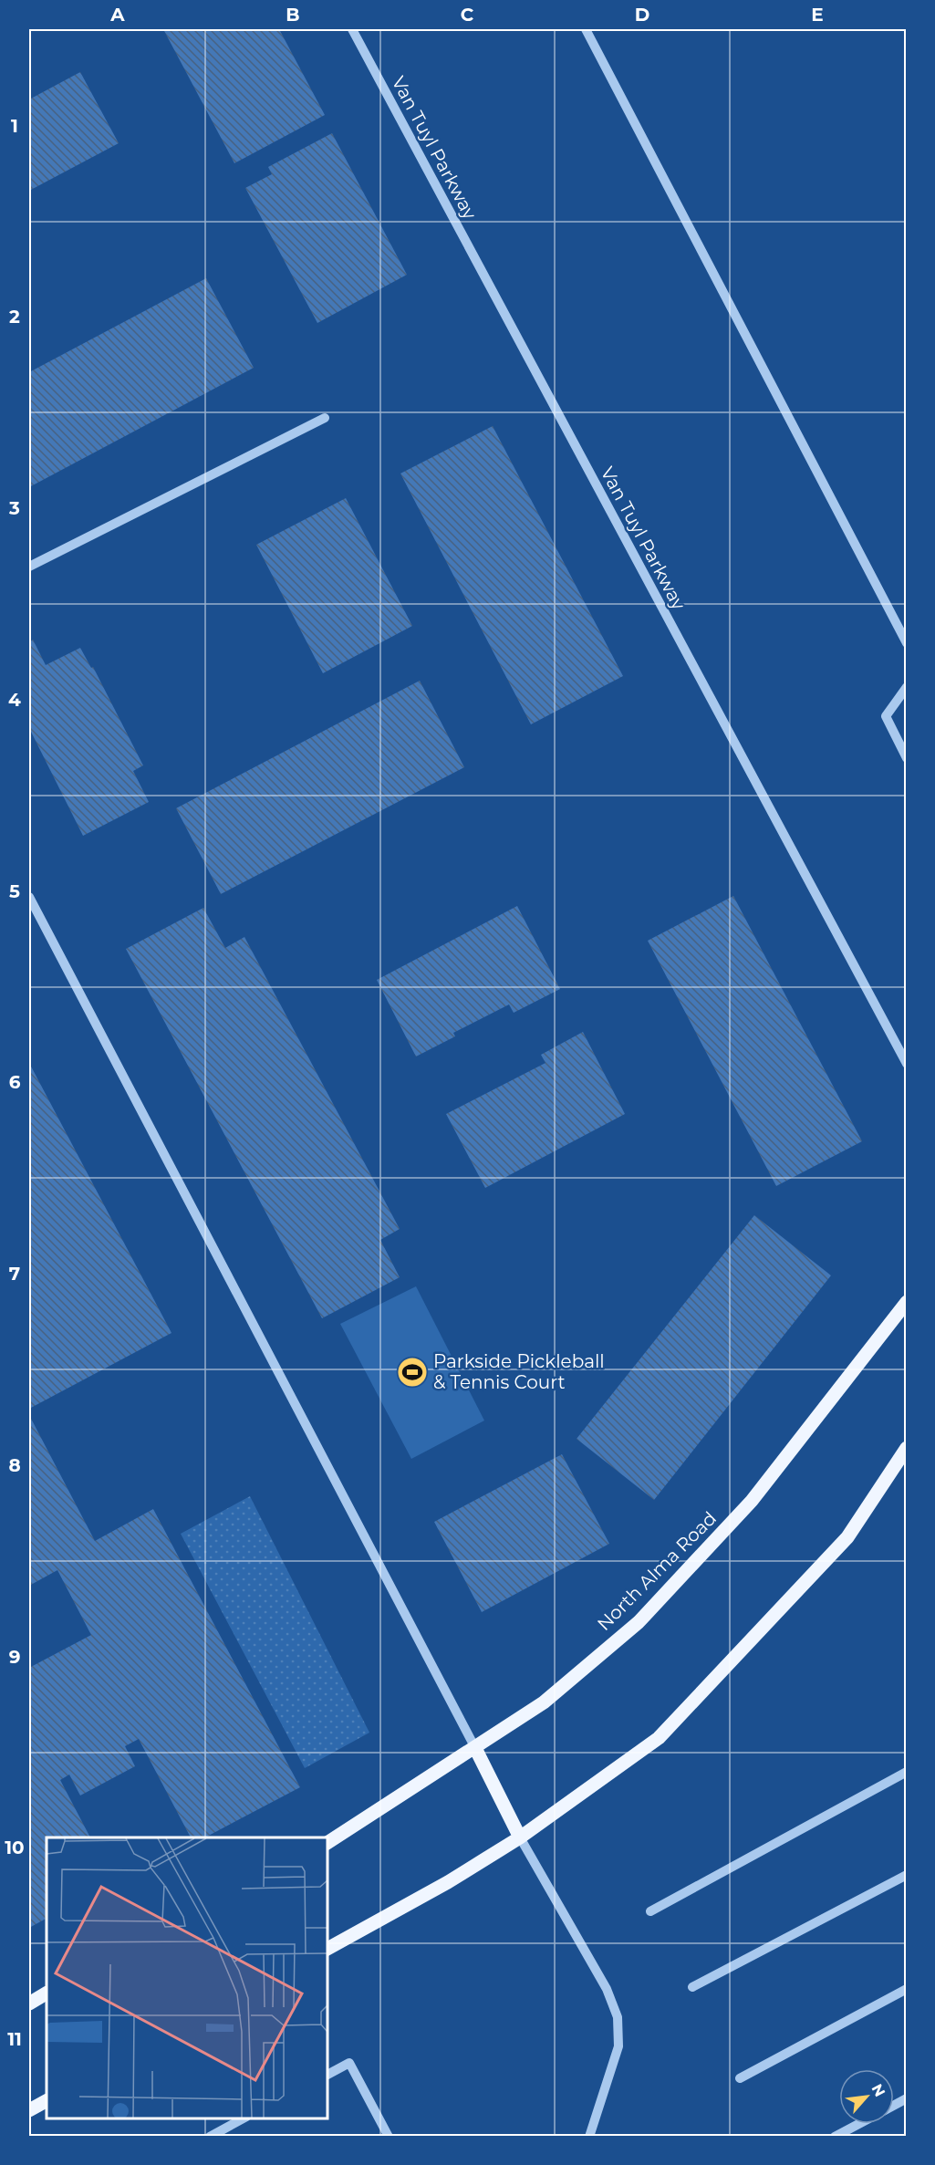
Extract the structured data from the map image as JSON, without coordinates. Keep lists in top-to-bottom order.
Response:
{
  "streets": {
    "main road": ["North Alma Road"],
    "street": ["Van Tuyl Parkway"]
  },
  "places": {
    "sports": ["Parkside Pickleball & Tennis Court"]
  },
  "north": "top right",
  "grid": {
    "columns": [
      "A",
      "B",
      "C",
      "D",
      "E"
    ],
    "rows": [
      "1",
      "2",
      "3",
      "4",
      "5",
      "6",
      "7",
      "8",
      "9",
      "10",
      "11"
    ]
  }
}
